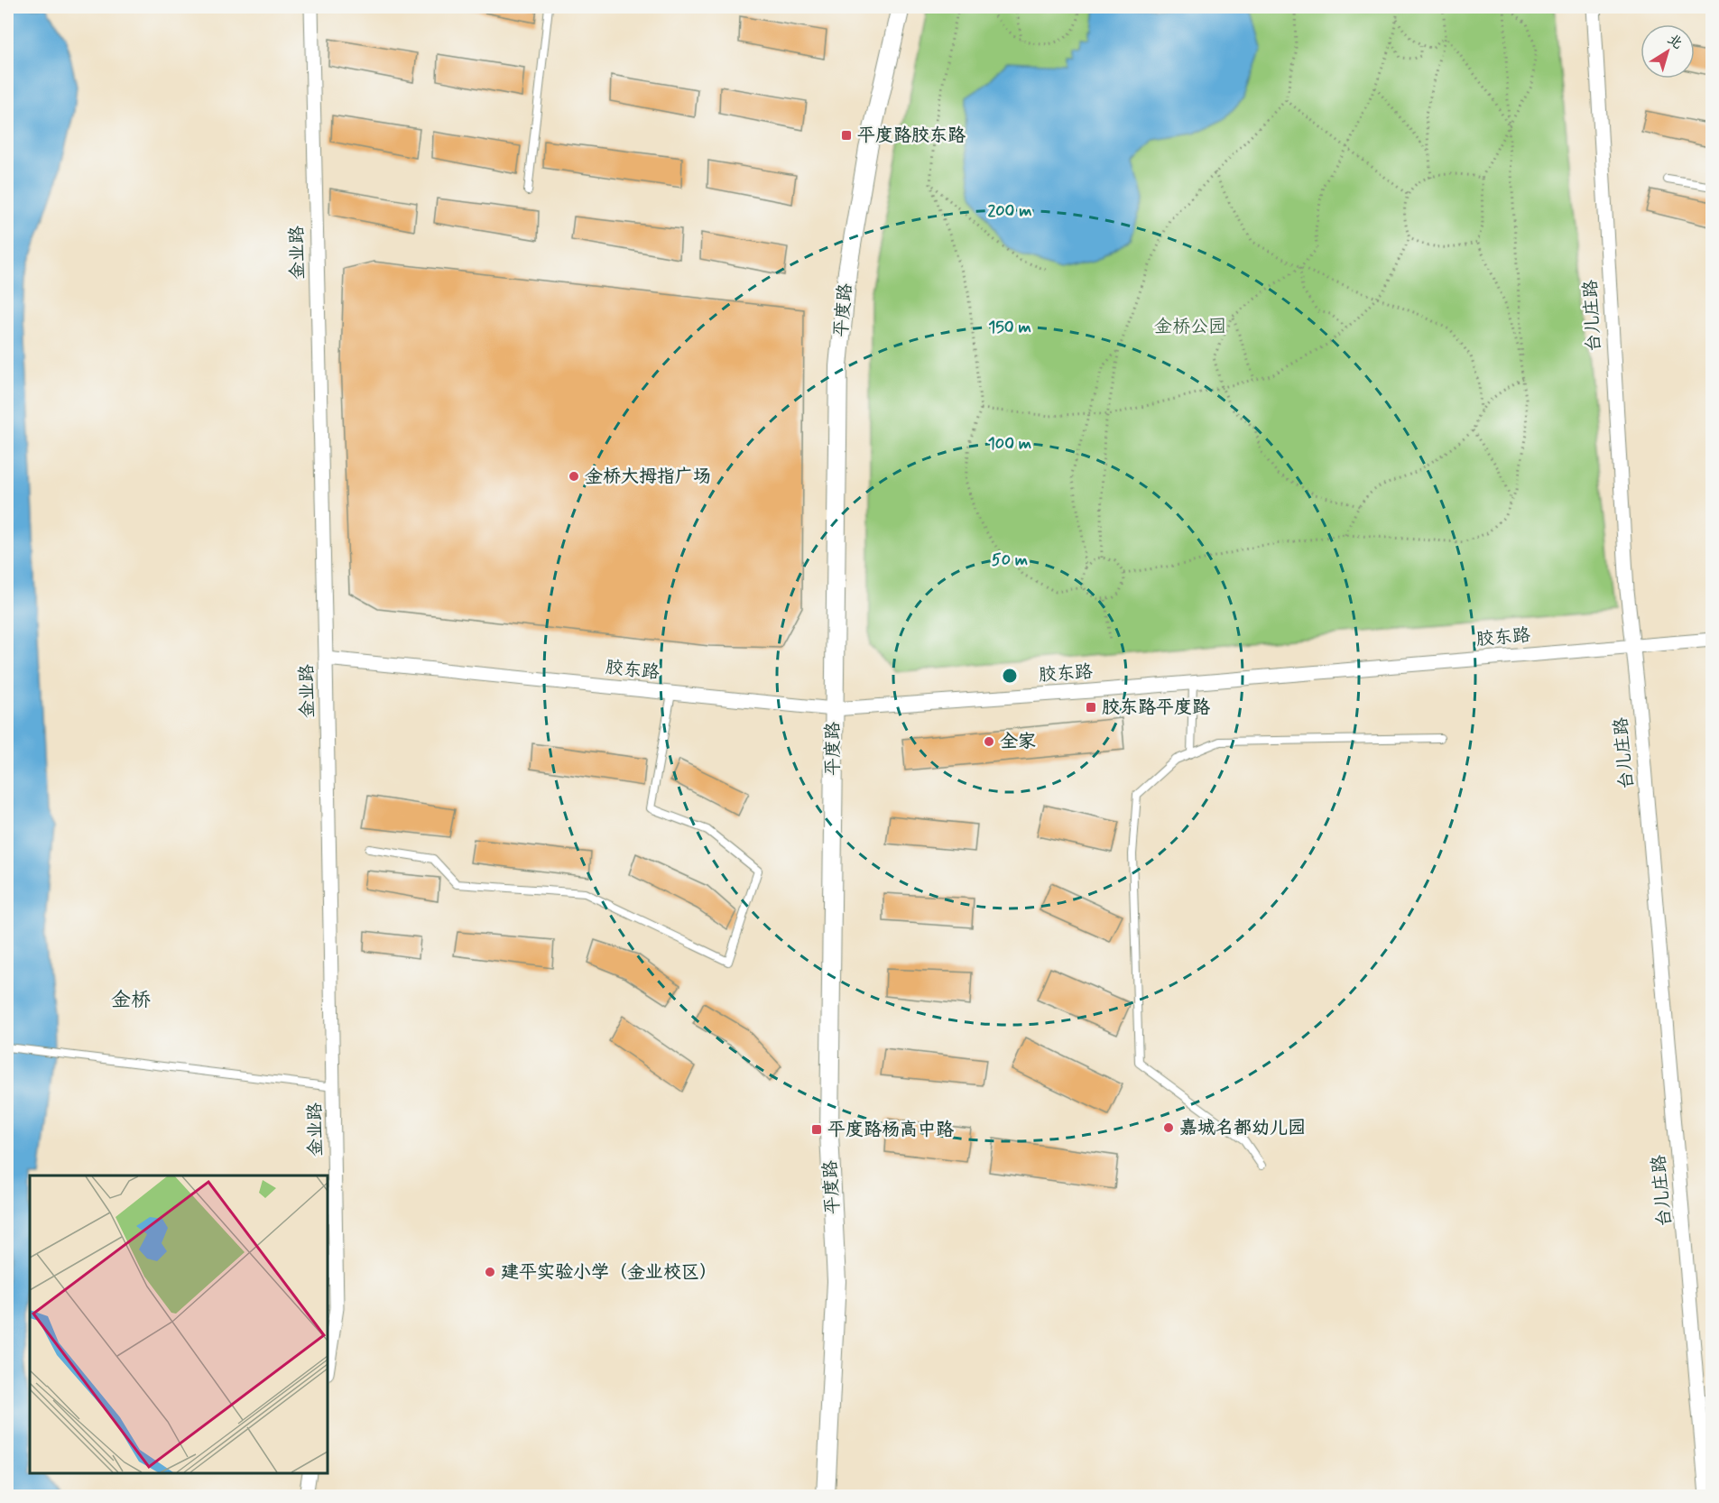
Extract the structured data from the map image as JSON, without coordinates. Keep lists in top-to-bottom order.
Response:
{
  "streets": {
    "street": [
      "金业路",
      "平度路",
      "台儿庄路",
      "胶东路"
    ]
  },
  "crossings": [
    ["金业路", "胶东路"],
    ["平度路", "胶东路"],
    ["台儿庄路", "胶东路"]
  ],
  "districts": ["金桥"],
  "parks": ["金桥公园"],
  "places": {
    "transit": ["平度路胶东路", "胶东路平度路", "平度路杨高中路"],
    "other": [
      "金桥大拇指广场",
      "全家",
      "嘉城名都幼儿园",
      "建平实验小学（金业校区）"
    ]
  },
  "north": "top right",
  "rings": [
    "200 m",
    "150 m",
    "100 m",
    "50 m"
  ]
}
